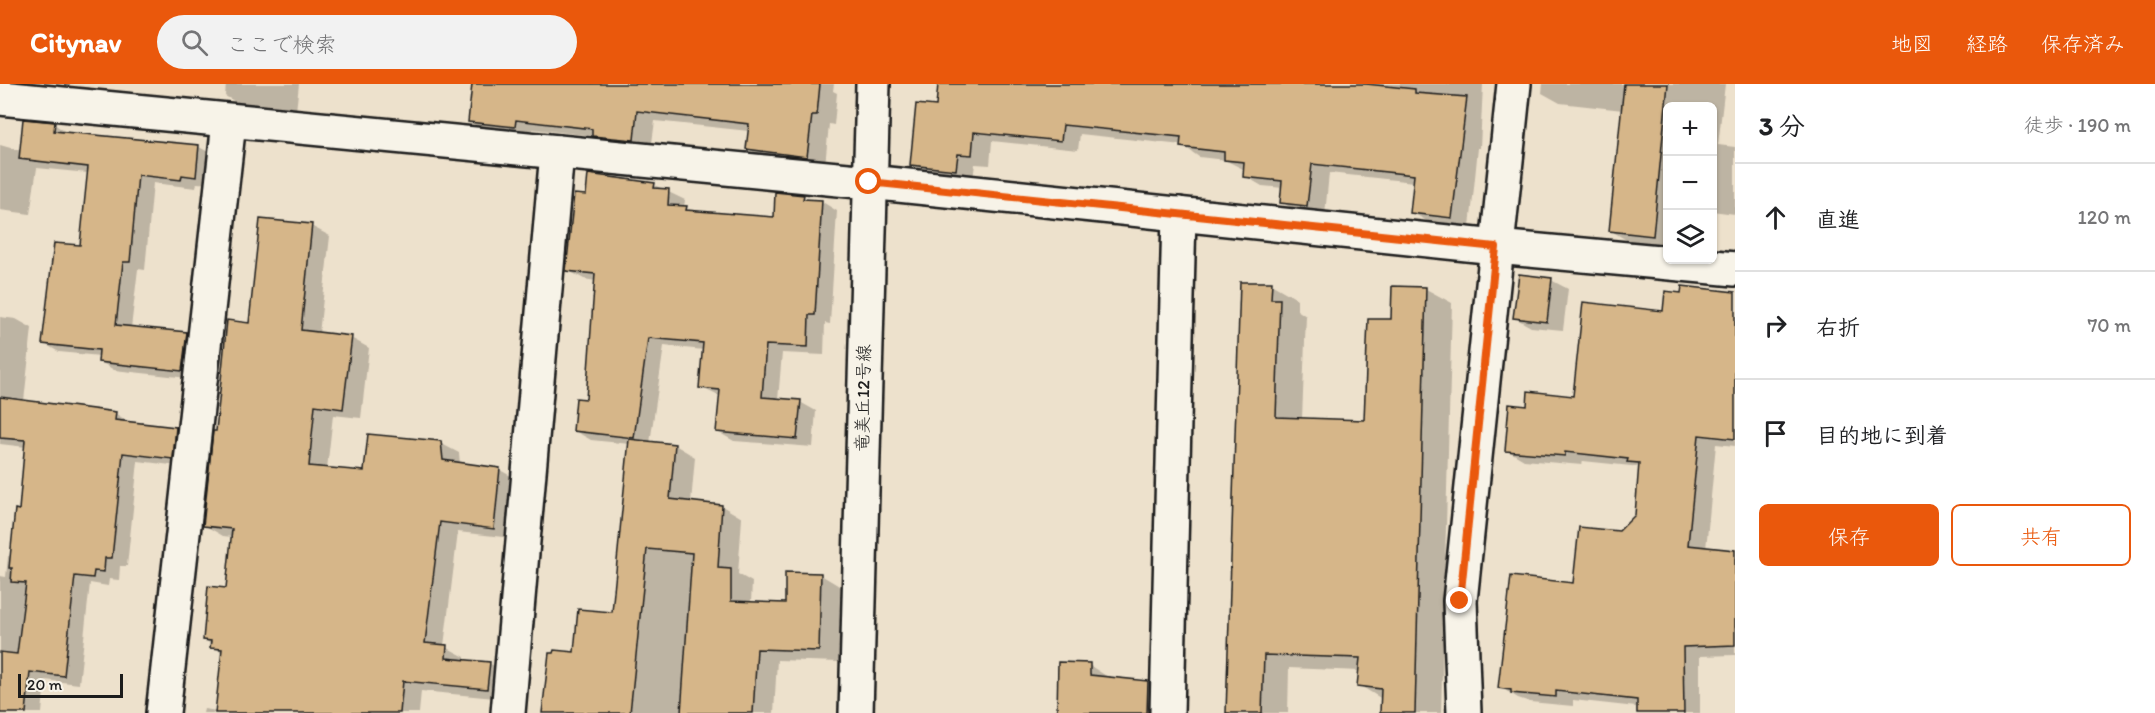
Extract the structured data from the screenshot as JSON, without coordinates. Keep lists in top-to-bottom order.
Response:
{
  "streets": {
    "street": ["竜美丘12号線"]
  },
  "scale_bar": "20 m",
  "page": {
    "header": "Citynav",
    "search": "ここで検索",
    "nav": ["地図", "経路", "保存済み"],
    "heading": ["3 分", "徒歩 · 190 m"],
    "map_buttons": ["+", "−"],
    "list": [
      ["直進", "120 m"],
      ["右折", "70 m"],
      "目的地に到着"
    ],
    "buttons": ["保存", "共有"],
    "scale": "20 m"
  }
}
